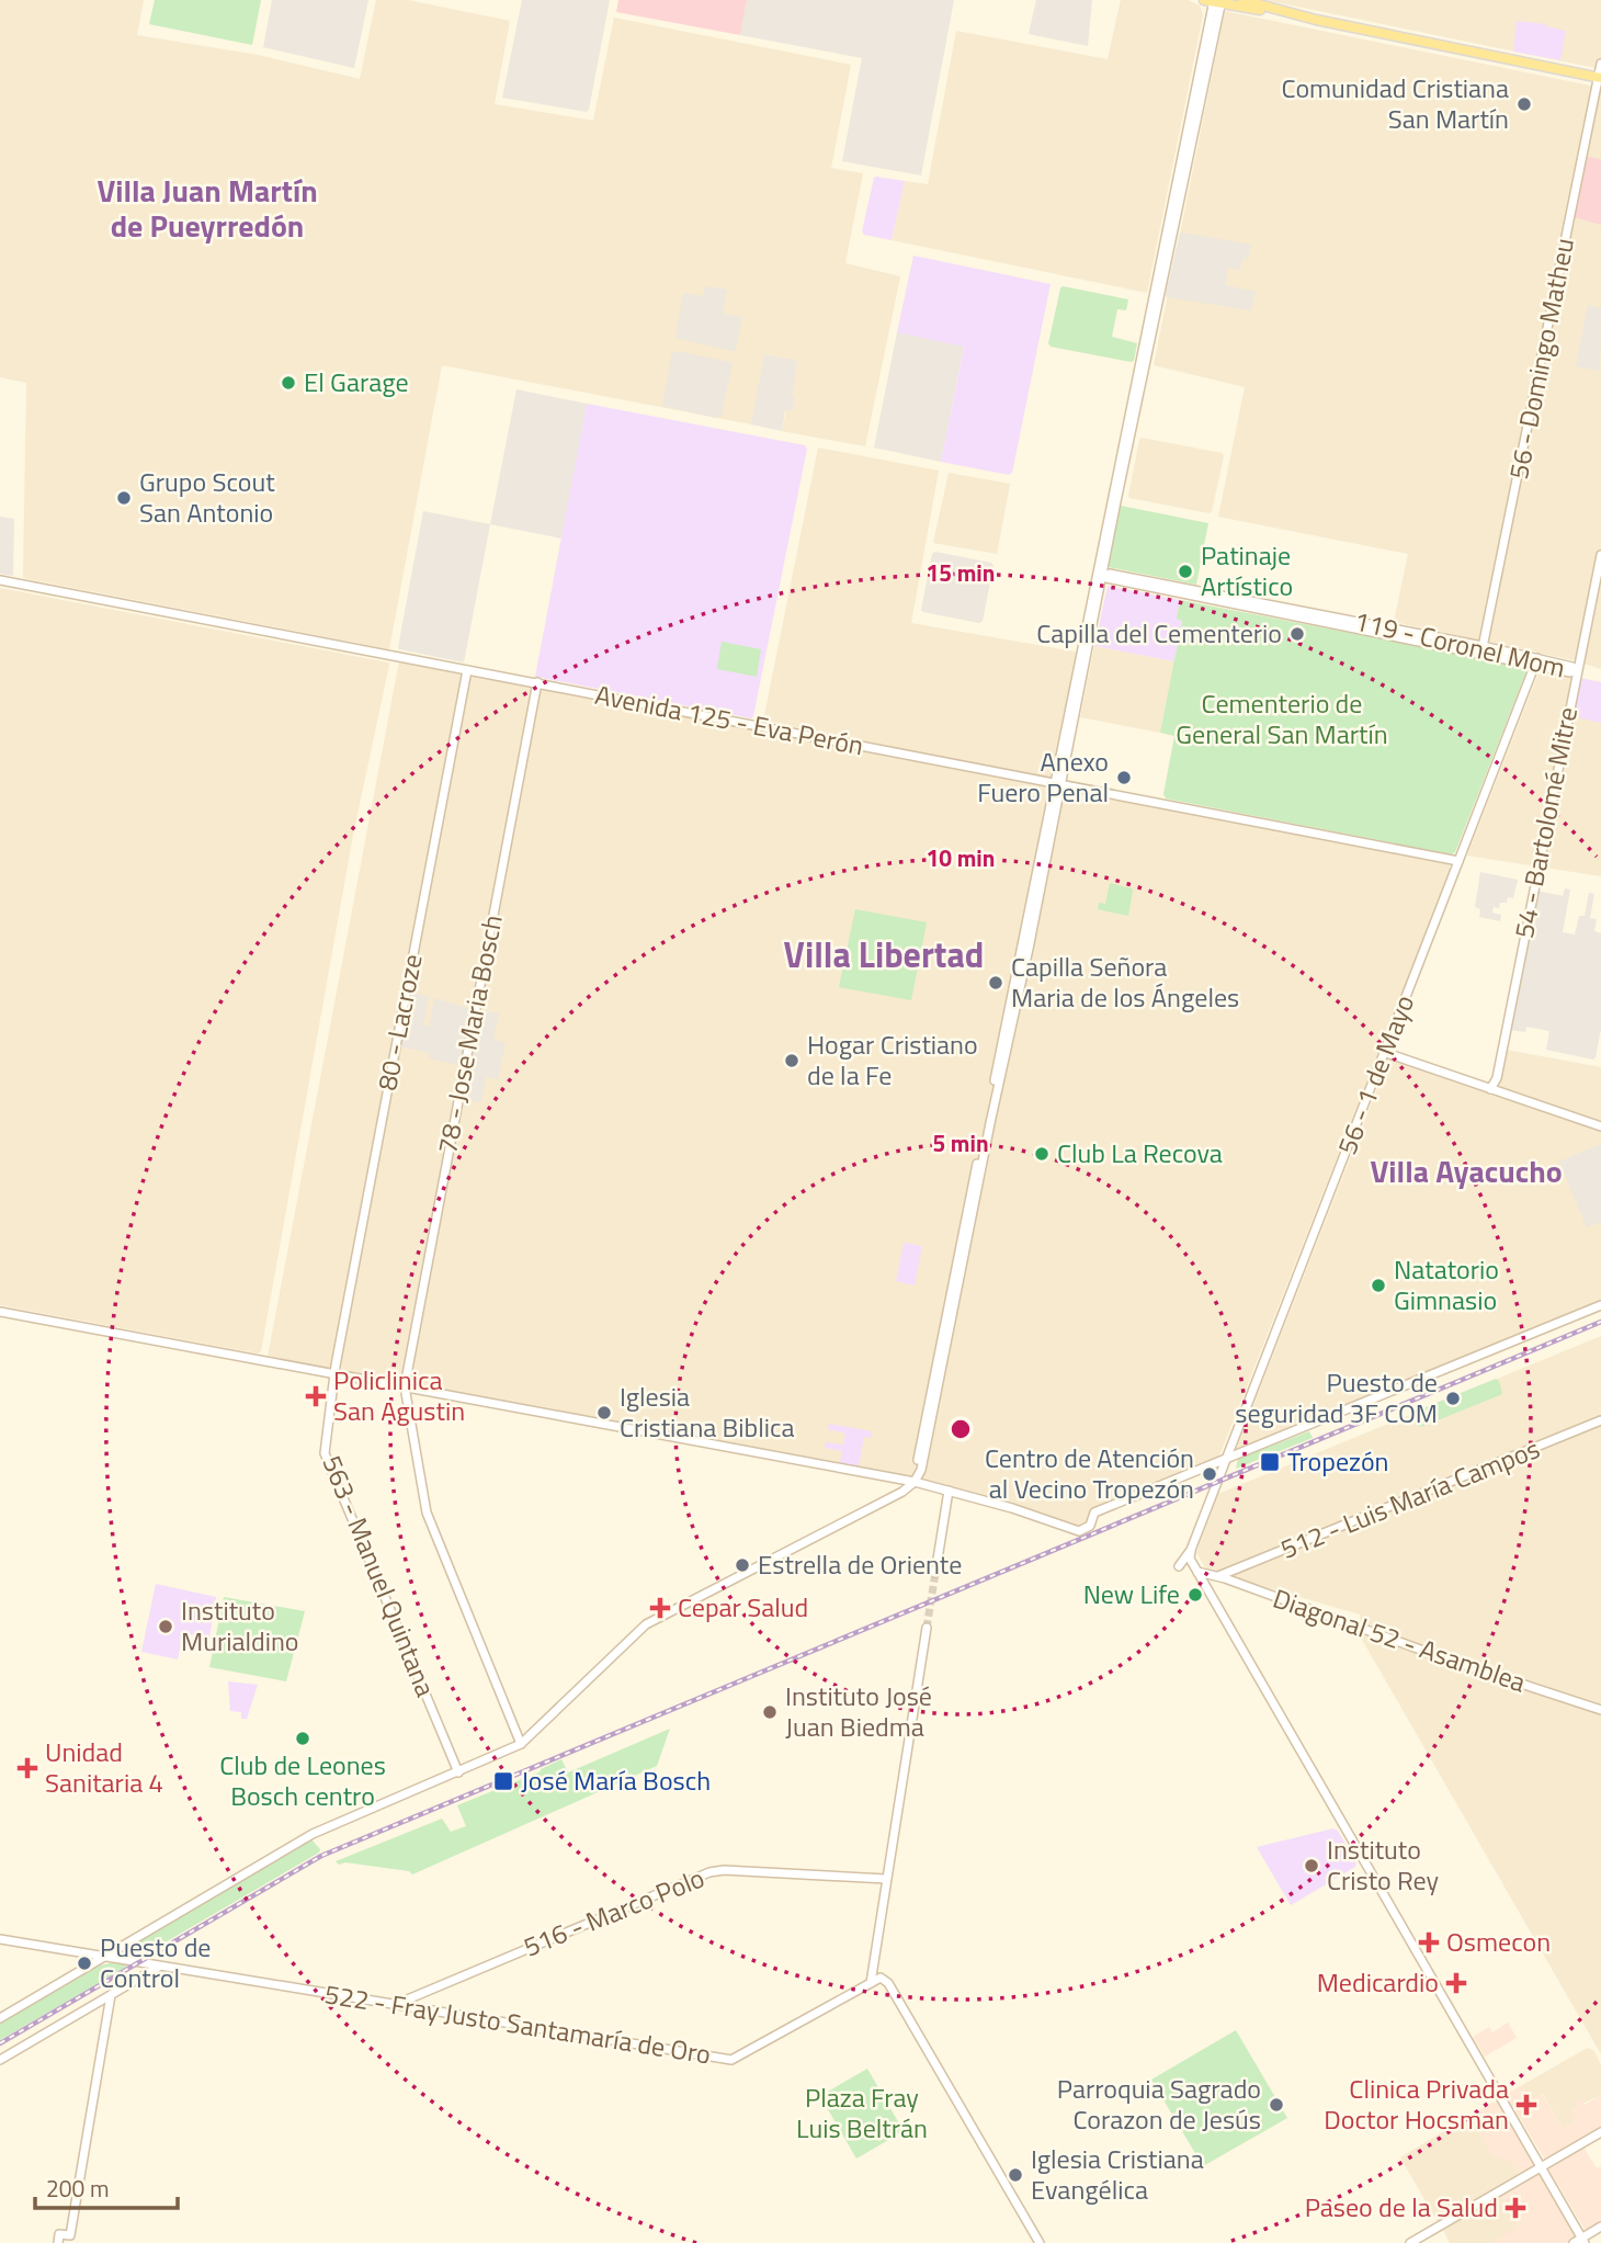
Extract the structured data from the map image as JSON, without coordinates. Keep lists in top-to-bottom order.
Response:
{
  "streets": {
    "street": [
      "56 - Domingo Matheu",
      "119 - Coronel Mom",
      "Avenida 125 - Eva Perón",
      "54 - Bartolomé Mitre",
      "80 - Lacroze",
      "78 - Jose Maria Bosch",
      "56 - 1 de Mayo",
      "512 - Luis María Campos",
      "563 - Manuel Quintana",
      "Diagonal 52 - Asamblea",
      "516 - Marco Polo",
      "522 - Fray Justo Santamaría de Oro"
    ]
  },
  "crossings": [
    ["56 - Domingo Matheu", "119 - Coronel Mom"],
    ["119 - Coronel Mom", "54 - Bartolomé Mitre"],
    ["119 - Coronel Mom", "56 - 1 de Mayo"],
    ["Avenida 125 - Eva Perón", "80 - Lacroze"],
    ["Avenida 125 - Eva Perón", "78 - Jose Maria Bosch"],
    ["Avenida 125 - Eva Perón", "56 - 1 de Mayo"],
    ["80 - Lacroze", "563 - Manuel Quintana"],
    ["512 - Luis María Campos", "Diagonal 52 - Asamblea"],
    ["516 - Marco Polo", "522 - Fray Justo Santamaría de Oro"]
  ],
  "districts": ["Villa Juan Martín de Pueyrredón", "Villa Libertad", "Villa Ayacucho"],
  "parks": ["Cementerio de General San Martín", "Plaza Fray Luis Beltrán"],
  "places": {
    "other": [
      "Comunidad Cristiana San Martín",
      "El Garage",
      "Grupo Scout San Antonio",
      "Patinaje Artístico",
      "Capilla del Cementerio",
      "Anexo Fuero Penal",
      "Capilla Señora Maria de los Ángeles",
      "Hogar Cristiano de la Fe",
      "Club La Recova",
      "Natatorio Gimnasio",
      "Puesto de seguridad 3F COM",
      "Iglesia Cristiana Biblica",
      "Centro de Atención al Vecino Tropezón",
      "Estrella de Oriente",
      "New Life",
      "Instituto Murialdino",
      "Instituto José Juan Biedma",
      "Club de Leones Bosch centro",
      "Instituto Cristo Rey",
      "Puesto de Control",
      "Parroquia Sagrado Corazon de Jesús",
      "Iglesia Cristiana Evangélica"
    ],
    "health": [
      "Policlinica San Agustin",
      "Cepar Salud",
      "Unidad Sanitaria 4",
      "Osmecon",
      "Medicardio",
      "Clinica Privada Doctor Hocsman",
      "Paseo de la Salud"
    ],
    "transit": ["Tropezón", "José María Bosch"]
  },
  "scale_bar": "200 m",
  "rings": ["15 min", "10 min", "5 min"]
}
